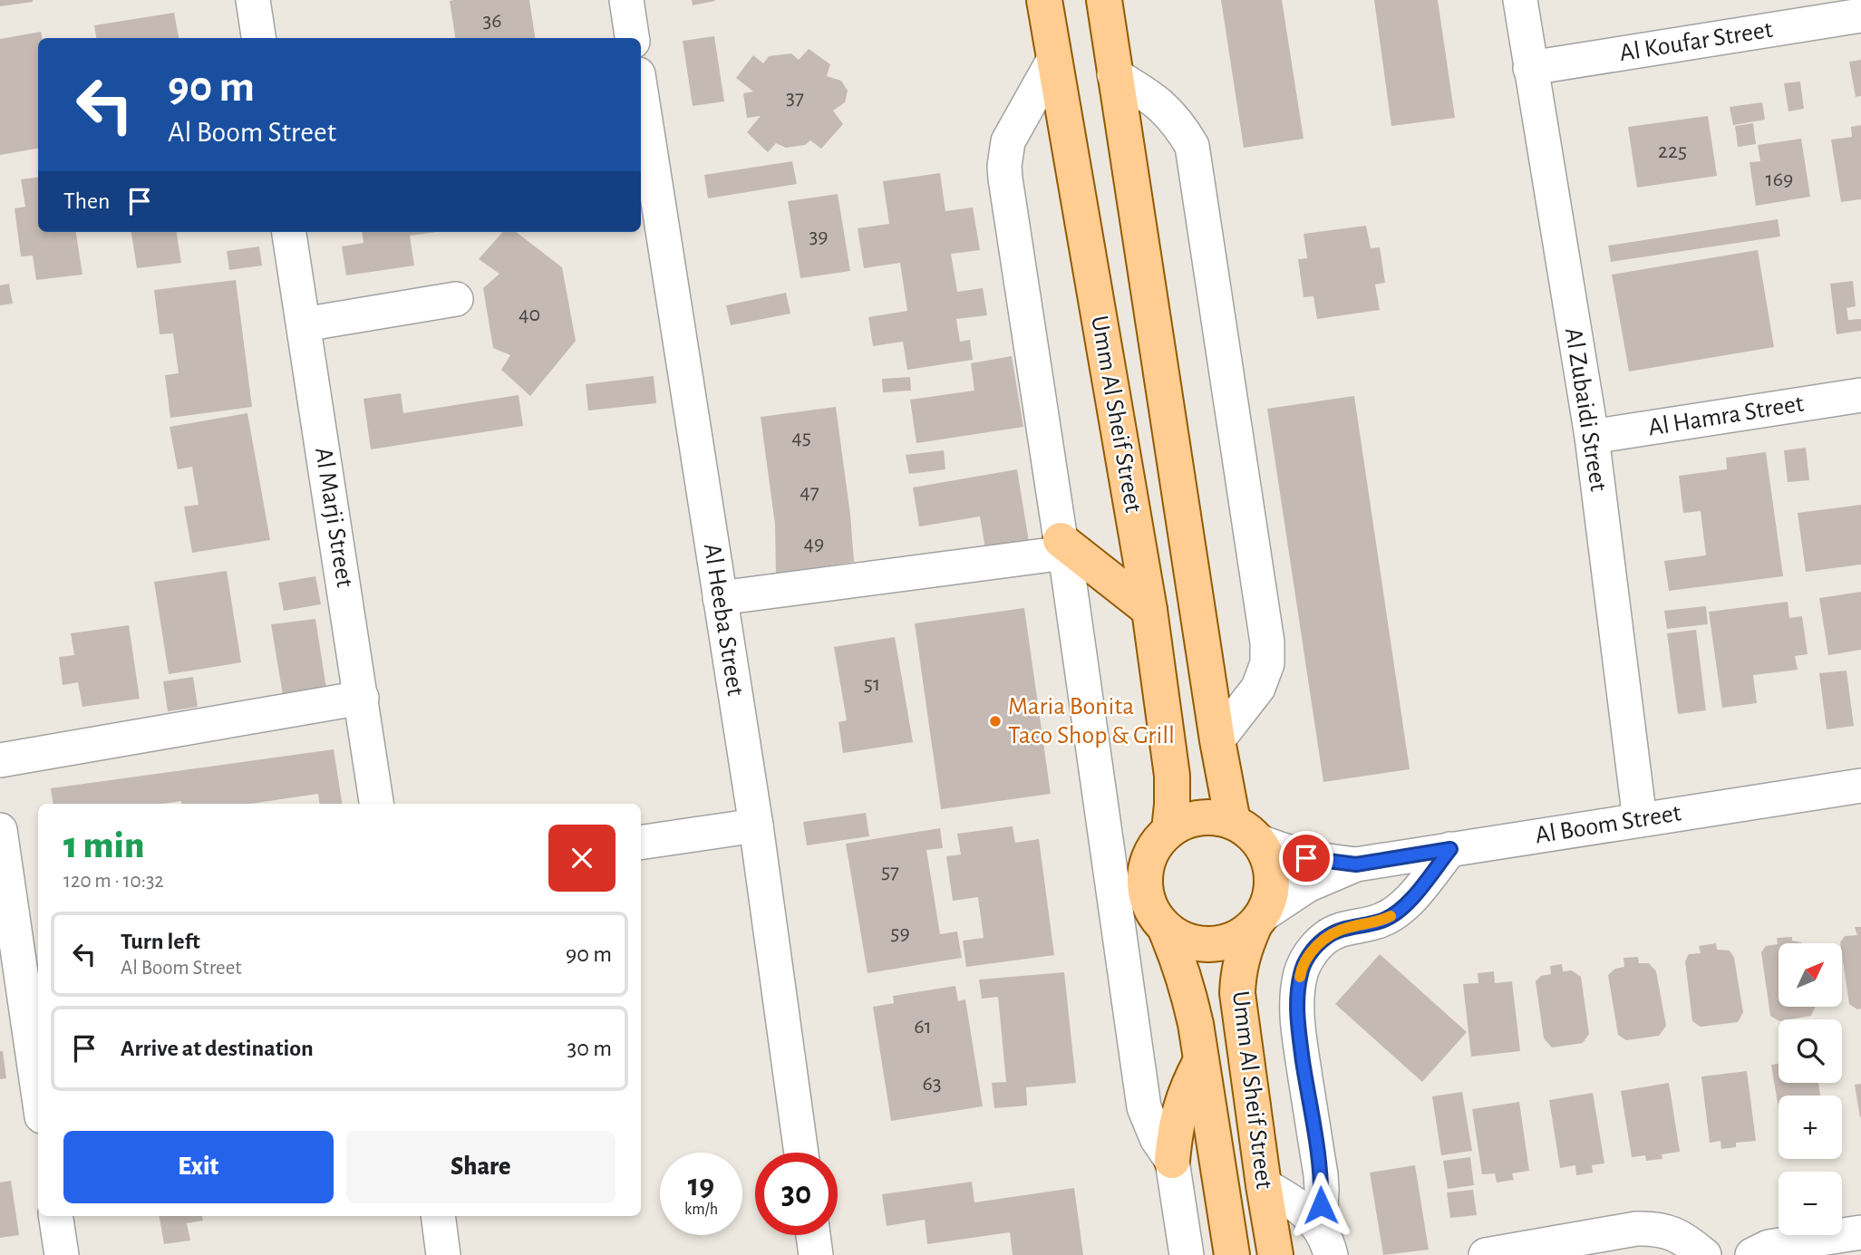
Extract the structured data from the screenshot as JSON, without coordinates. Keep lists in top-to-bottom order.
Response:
{
  "streets": {
    "main road": ["Umm Al Sheif Street"],
    "street": [
      "Al Koufar Street",
      "Al Zubaidi Street",
      "Al Hamra Street",
      "Al Marji Street",
      "Al Heeba Street",
      "Al Boom Street"
    ]
  },
  "crossings": [
    ["Al Koufar Street", "Al Zubaidi Street"],
    ["Al Zubaidi Street", "Al Hamra Street"],
    ["Al Zubaidi Street", "Al Boom Street"],
    ["Umm Al Sheif Street", "Al Boom Street"]
  ],
  "places": ["Maria Bonita Taco Shop & Grill"],
  "house_numbers": [
    "36",
    "37",
    "225",
    "169",
    "39",
    "40",
    "45",
    "47",
    "49",
    "51",
    "57",
    "59",
    "61",
    "63"
  ],
  "north": "top right",
  "page": {
    "turn": ["90 m", "Al Boom Street"],
    "then": "Then",
    "heading": ["1 min", "120 m · 10:32"],
    "list": [
      {
        "name": "Turn left",
        "note": "Al Boom Street",
        "value": "90 m"
      },
      {
        "name": "Arrive at destination",
        "value": "30 m"
      }
    ],
    "map_buttons": ["+", "−"],
    "buttons": ["Exit", "Share"],
    "speed": "19 km/h",
    "limit": "30"
  }
}
